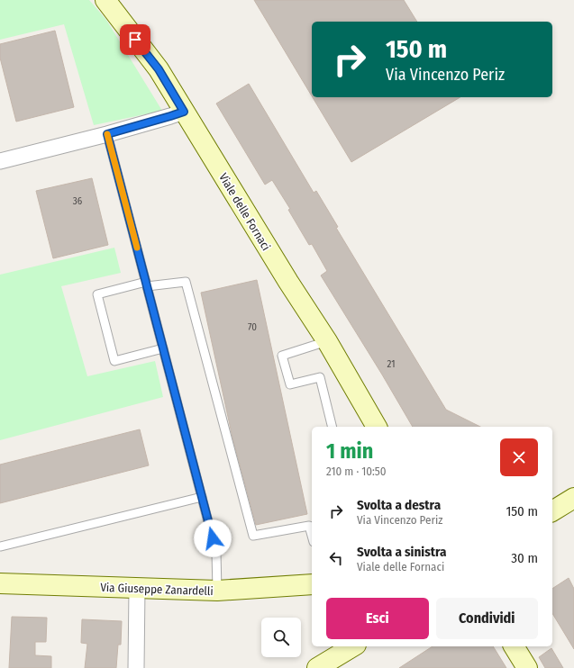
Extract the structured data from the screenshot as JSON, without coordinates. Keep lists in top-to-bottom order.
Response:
{
  "streets": {
    "street": ["Viale delle Fornaci", "Via Giuseppe Zanardelli"]
  },
  "house_numbers": ["36", "70", "21"],
  "page": {
    "turn": ["150 m", "Via Vincenzo Periz"],
    "heading": ["1 min", "210 m · 10:50"],
    "list": [
      {
        "name": "Svolta a destra",
        "note": "Via Vincenzo Periz",
        "value": "150 m"
      },
      {
        "name": "Svolta a sinistra",
        "note": "Viale delle Fornaci",
        "value": "30 m"
      }
    ],
    "buttons": ["Esci", "Condividi"]
  }
}
